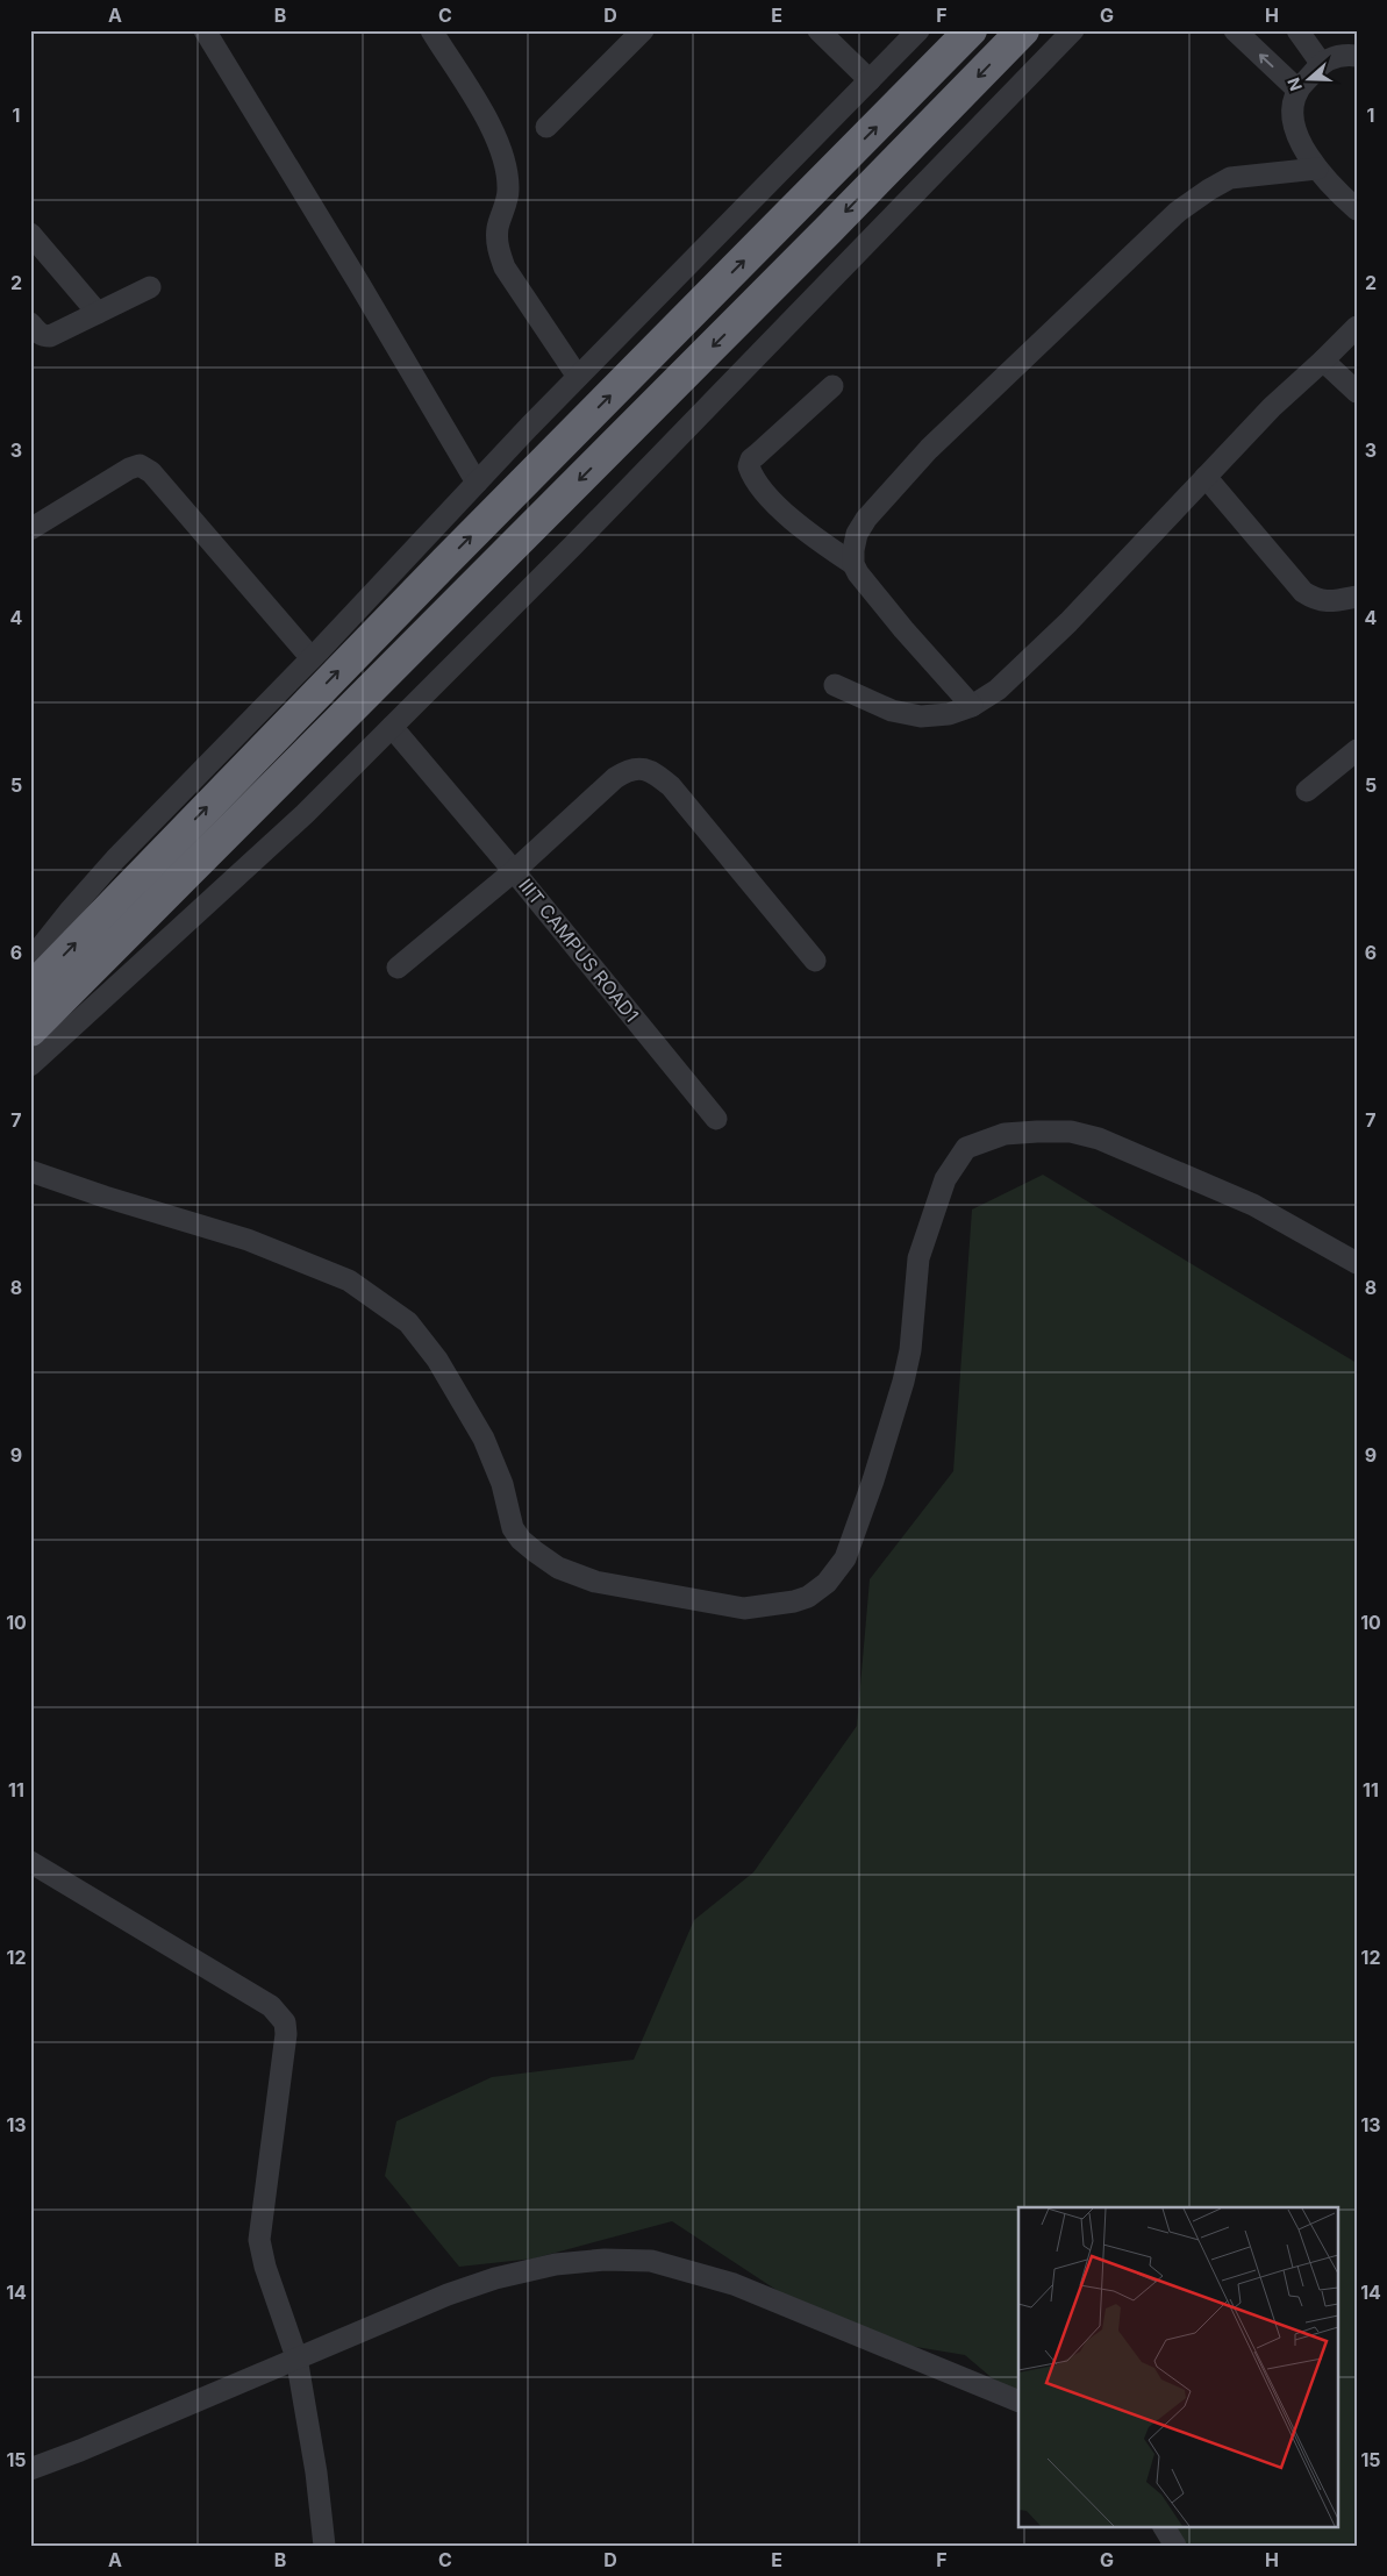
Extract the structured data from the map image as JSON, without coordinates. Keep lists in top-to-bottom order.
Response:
{
  "streets": {
    "street": ["IIIT CAMPUS ROAD1"]
  },
  "north": "left",
  "grid": {
    "columns": [
      "A",
      "B",
      "C",
      "D",
      "E",
      "F",
      "G",
      "H"
    ],
    "rows": [
      "1",
      "2",
      "3",
      "4",
      "5",
      "6",
      "7",
      "8",
      "9",
      "10",
      "11",
      "12",
      "13",
      "14",
      "15"
    ]
  }
}
